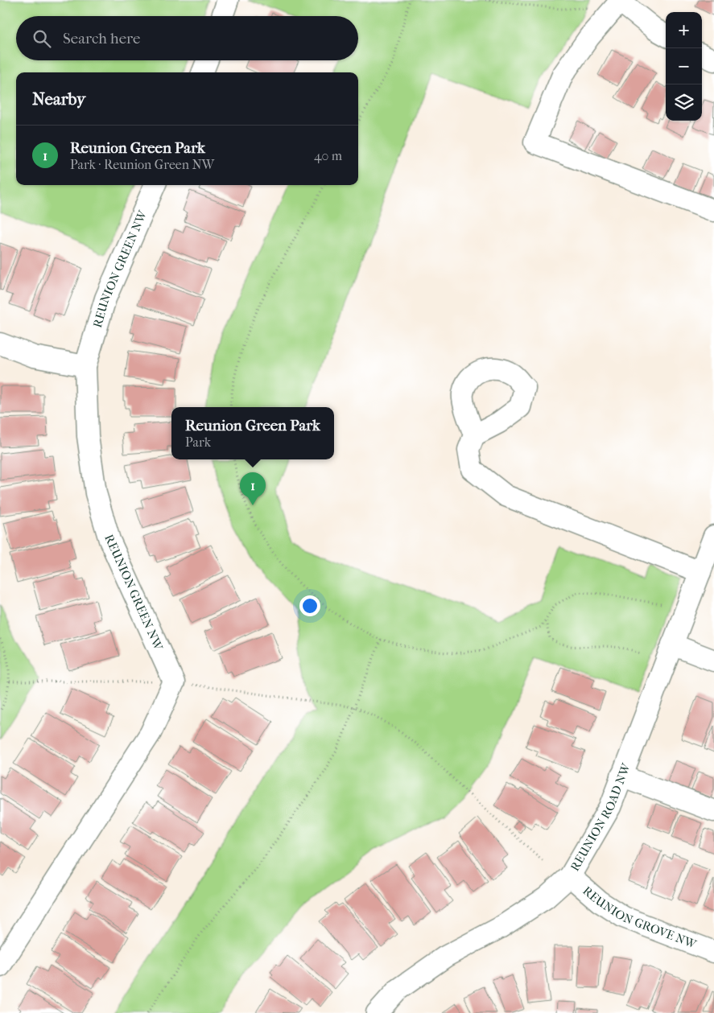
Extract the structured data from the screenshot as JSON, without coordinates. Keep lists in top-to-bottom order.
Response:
{
  "streets": {
    "street": ["REUNION GREEN NW", "REUNION ROAD NW", "REUNION GROVE NW"]
  },
  "crossings": [
    ["REUNION ROAD NW", "REUNION GROVE NW"]
  ],
  "page": {
    "map_buttons": ["+", "−"],
    "search": "Search here",
    "heading": "Nearby",
    "list": [
      {
        "mark": "1",
        "name": "Reunion Green Park",
        "note": "Park · Reunion Green NW",
        "value": "40 m"
      }
    ],
    "popup": ["Reunion Green Park", "Park"],
    "pins": "1"
  }
}
